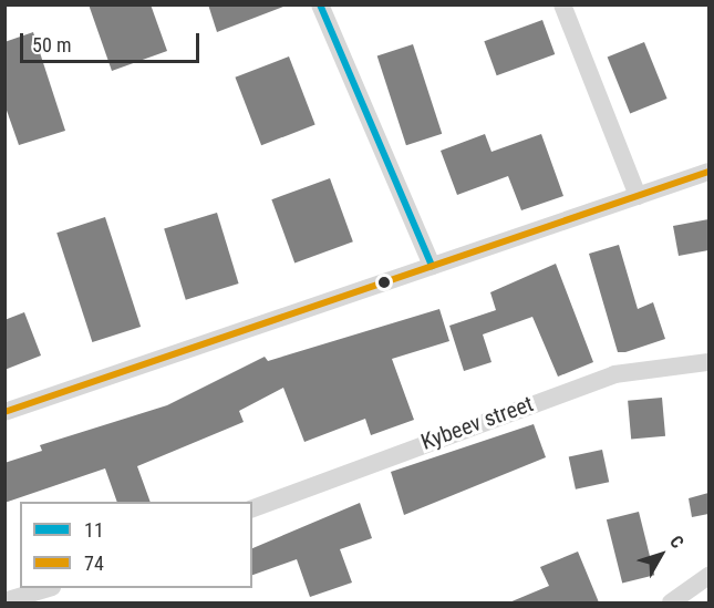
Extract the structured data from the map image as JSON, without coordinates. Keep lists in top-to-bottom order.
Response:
{
  "streets": {
    "street": ["Kybeev street"]
  },
  "lines": ["transit line 11", "transit line 74"],
  "legend": ["11", "74"],
  "scale_bar": "50 m",
  "north": "top right"
}
